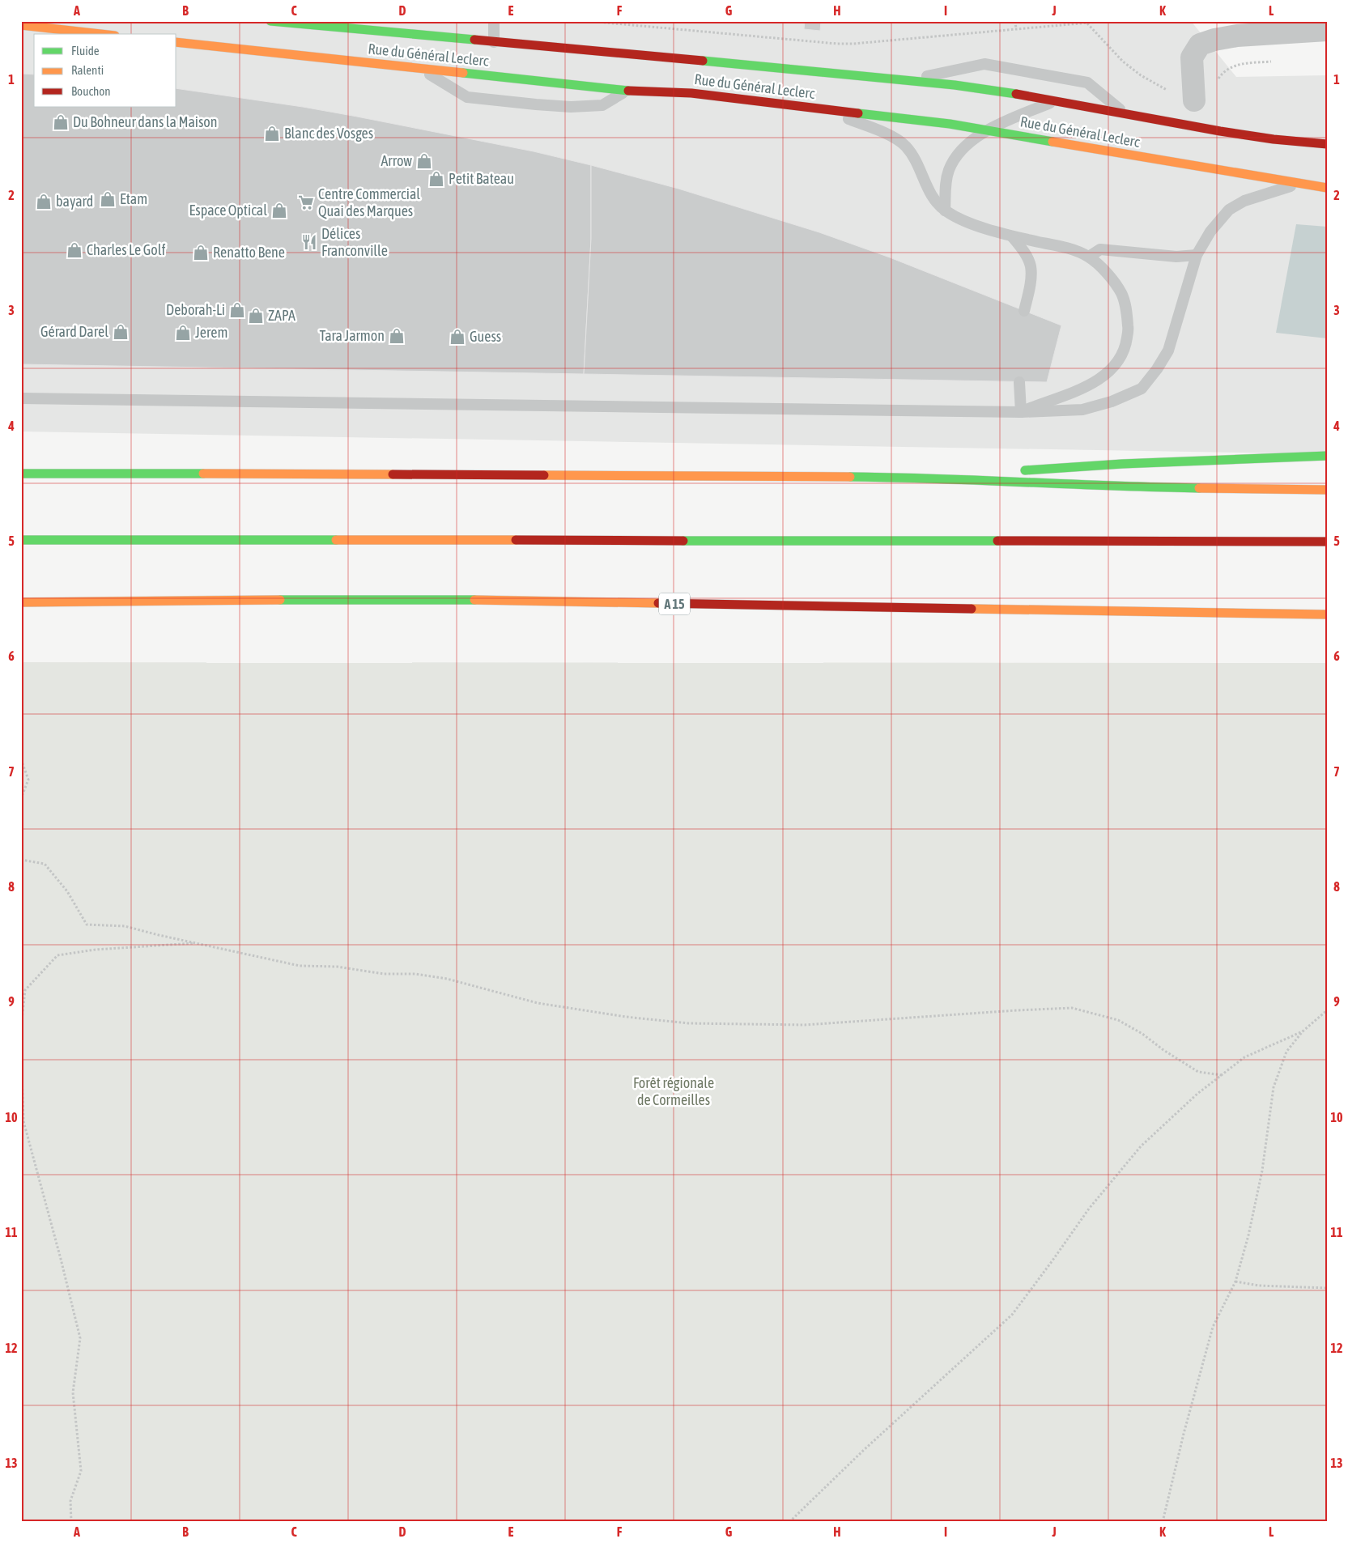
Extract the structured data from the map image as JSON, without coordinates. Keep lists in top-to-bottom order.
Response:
{
  "streets": {
    "main road": ["Rue du Général Leclerc", "A 15"]
  },
  "parks": ["Forêt régionale de Cormeilles"],
  "places": {
    "shop": [
      "Du Bohneur dans la Maison",
      "Blanc des Vosges",
      "Arrow",
      "Petit Bateau",
      "Etam",
      "bayard",
      "Espace Optical",
      "Charles Le Golf",
      "Renatto Bene",
      "Deborah-Li",
      "ZAPA",
      "Gérard Darel",
      "Jerem",
      "Tara Jarmon",
      "Guess"
    ],
    "supermarket": ["Centre Commercial Quai des Marques"],
    "restaurant": ["Délices Franconville"]
  },
  "legend": ["Fluide", "Ralenti", "Bouchon"],
  "grid": {
    "columns": [
      "A",
      "B",
      "C",
      "D",
      "E",
      "F",
      "G",
      "H",
      "I",
      "J",
      "K",
      "L"
    ],
    "rows": [
      "1",
      "2",
      "3",
      "4",
      "5",
      "6",
      "7",
      "8",
      "9",
      "10",
      "11",
      "12",
      "13"
    ]
  }
}
